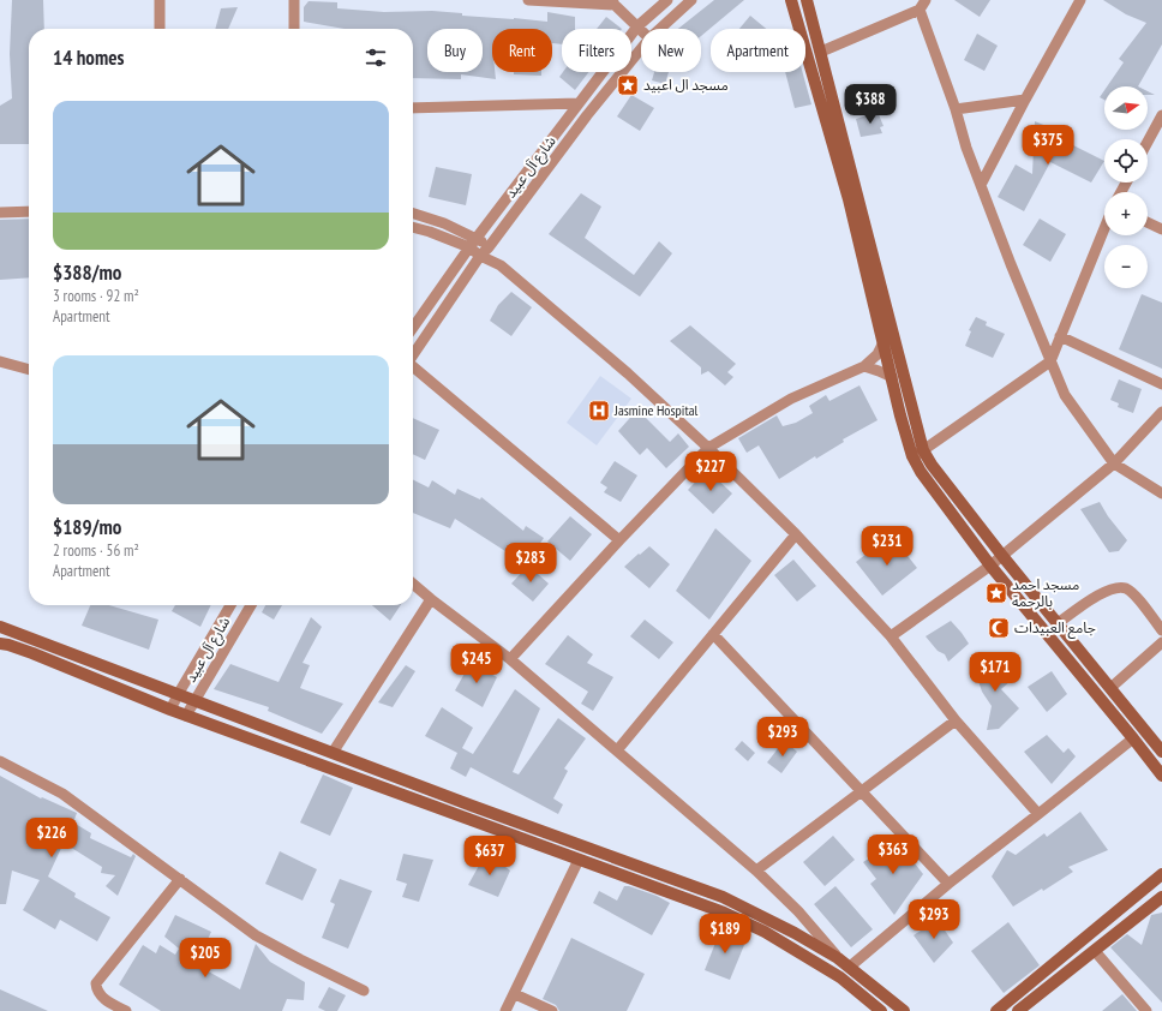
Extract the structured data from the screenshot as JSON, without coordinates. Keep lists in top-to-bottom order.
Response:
{
  "streets": {
    "street": ["شارع آل عبيد"]
  },
  "places": {
    "place": ["مسجد ال اعبيد", "مسجد احمد بالرحمة"],
    "hospital": ["Jasmine Hospital"],
    "mosque": ["جامع العبيدات"]
  },
  "north": "right",
  "page": {
    "chip": [
      "Buy",
      "Rent",
      "Filters",
      "New",
      "Apartment"
    ],
    "heading": "14 homes",
    "price": [
      "$388",
      "$375",
      "$227",
      "$231",
      "$283",
      "$245",
      "$171",
      "$293",
      "$226",
      "$363",
      "$637",
      "$293",
      "$189",
      "$205"
    ],
    "map_buttons": ["+", "−"],
    "list": [
      {
        "name": "$388/mo",
        "note": "3 rooms · 92 m² · Apartment"
      },
      {
        "name": "$189/mo",
        "note": "2 rooms · 56 m² · Apartment"
      }
    ]
  }
}
